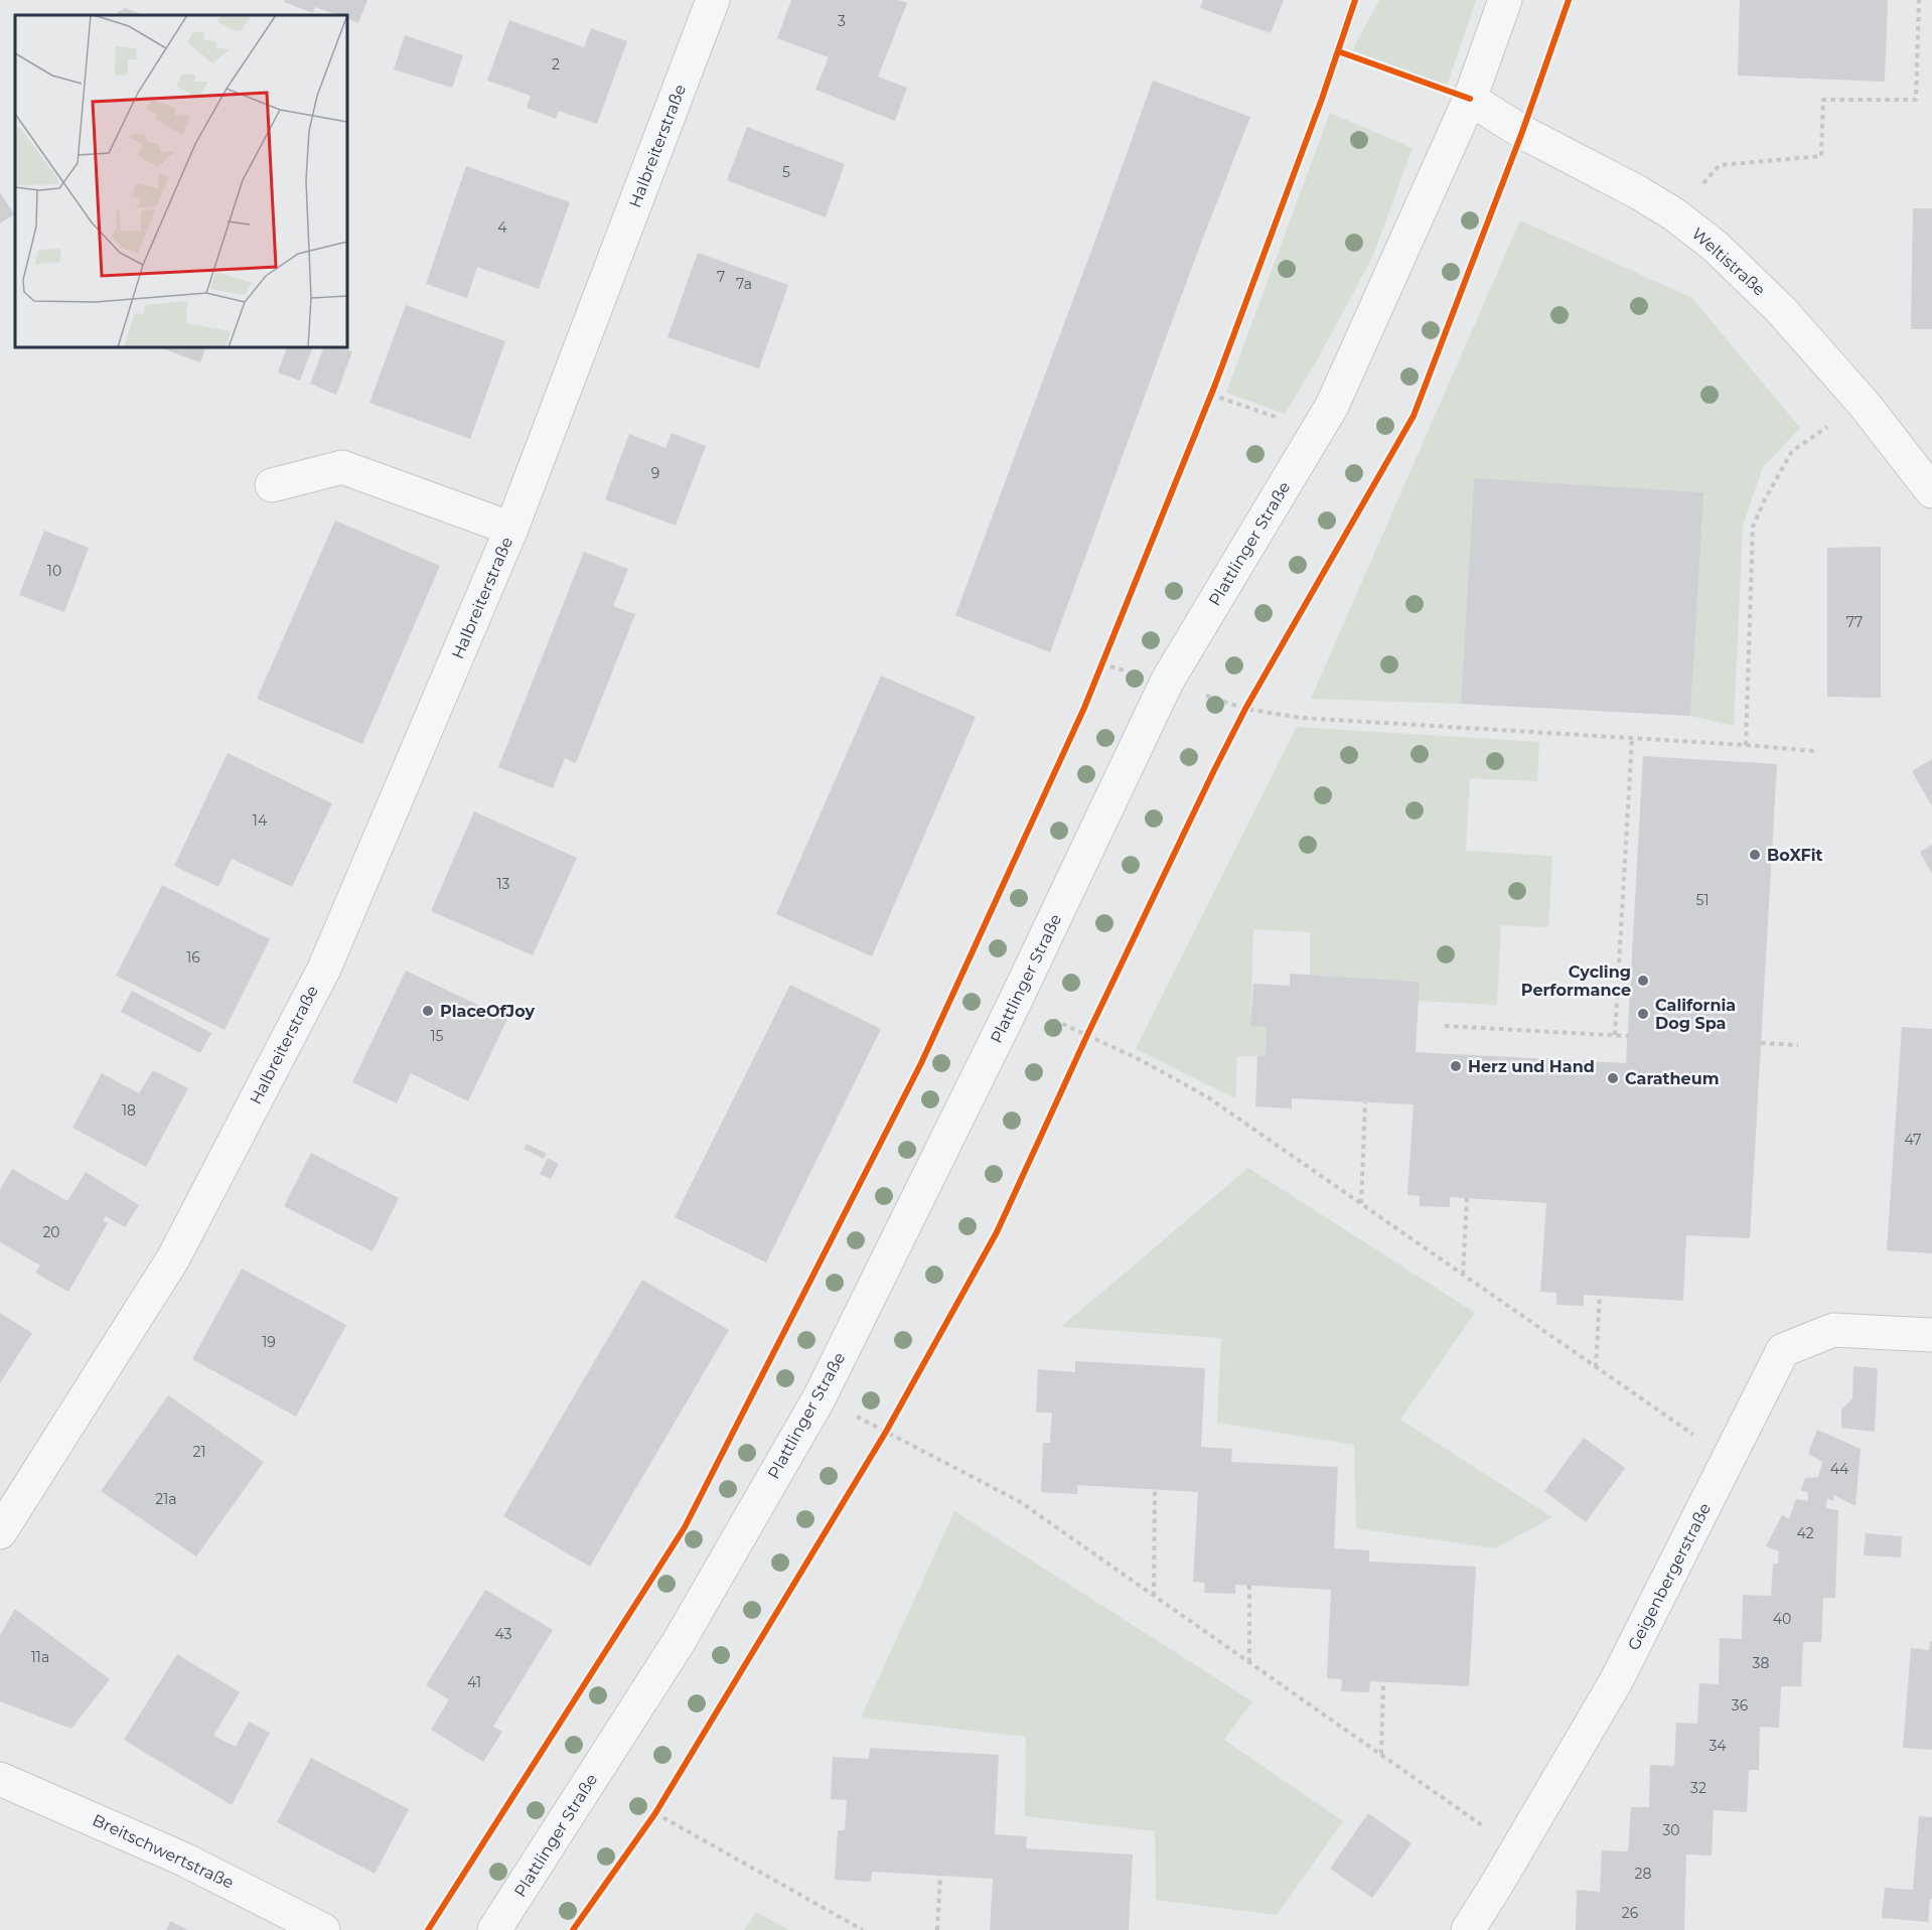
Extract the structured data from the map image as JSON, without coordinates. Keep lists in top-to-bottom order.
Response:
{
  "streets": {
    "street": [
      "Halbreiterstraße",
      "Weltistraße",
      "Plattlinger Straße",
      "Geigenbergerstraße",
      "Breitschwertstraße"
    ]
  },
  "crossings": [
    ["Weltistraße", "Plattlinger Straße"]
  ],
  "places": [
    "BoXFit",
    "Cycling Performance",
    "PlaceOfJoy",
    "California Dog Spa",
    "Herz und Hand",
    "Caratheum"
  ],
  "house_numbers": [
    "3",
    "2",
    "5",
    "4",
    "7",
    "7a",
    "9",
    "10",
    "77",
    "14",
    "13",
    "51",
    "16",
    "15",
    "18",
    "47",
    "20",
    "19",
    "21",
    "44",
    "21a",
    "42",
    "40",
    "43",
    "11a",
    "38",
    "41",
    "36",
    "34",
    "32",
    "30",
    "28",
    "26"
  ]
}
